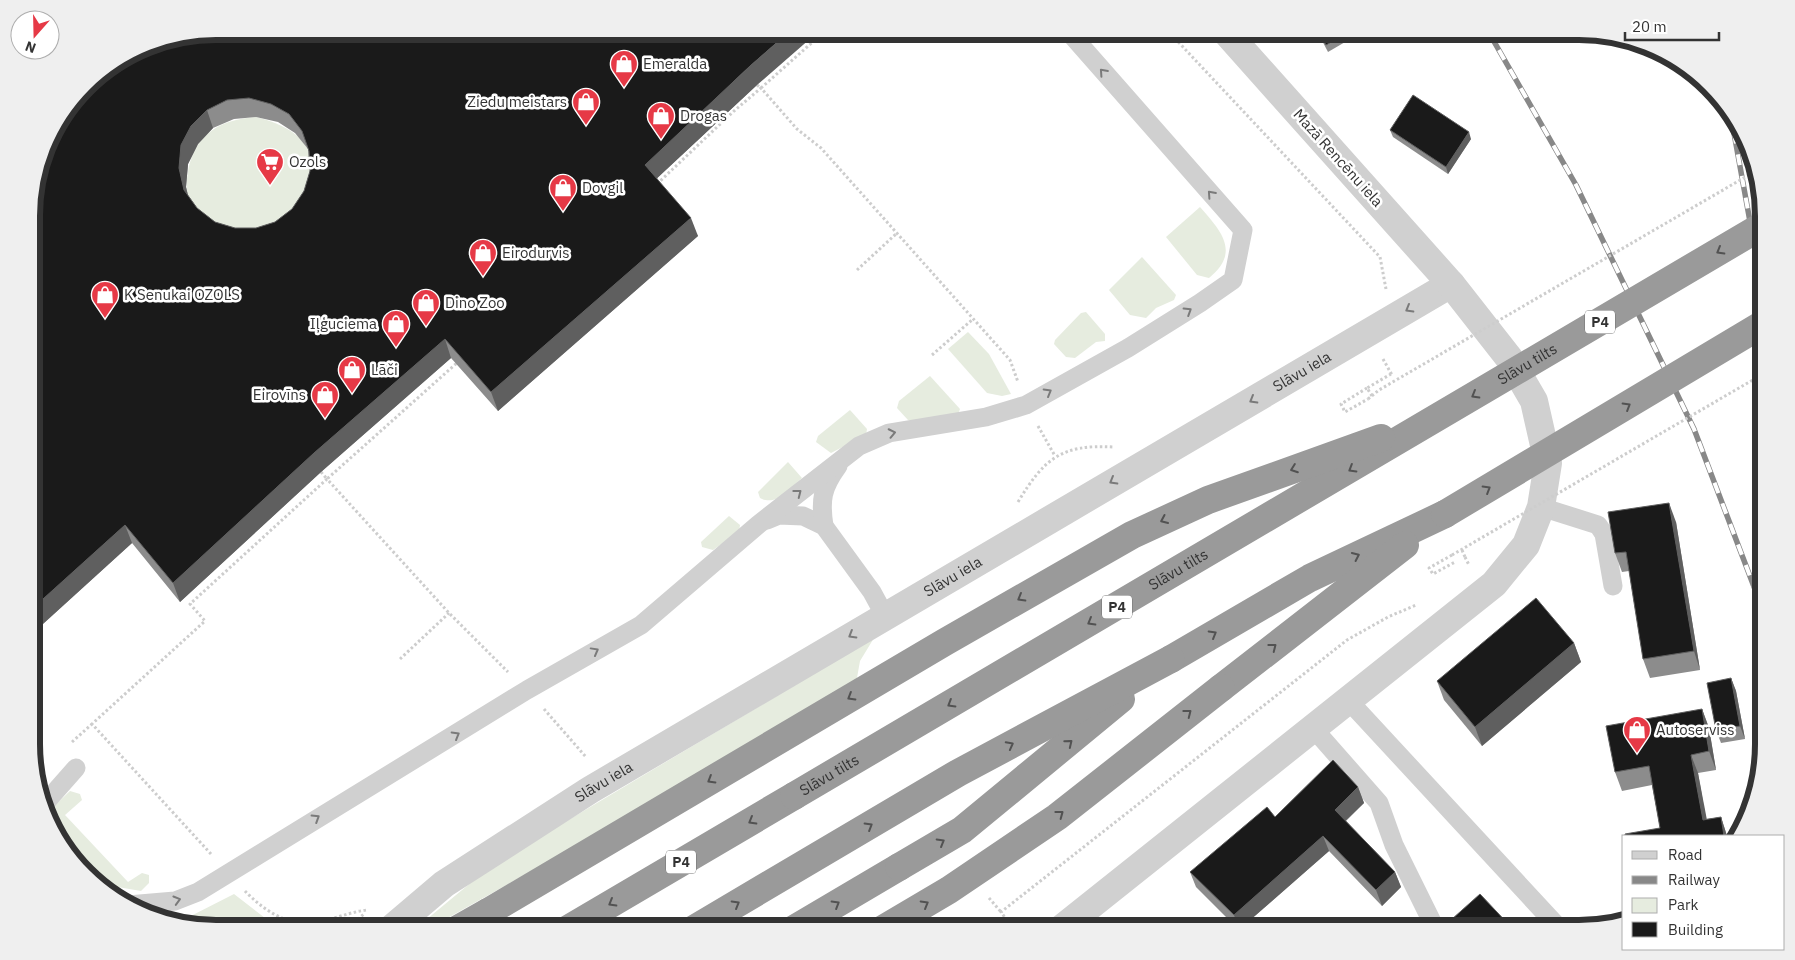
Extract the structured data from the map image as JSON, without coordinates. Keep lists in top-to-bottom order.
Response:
{
  "streets": {
    "highway": ["P4", "Slāvu tilts"],
    "street": ["Mazā Rencēnu iela", "Slāvu iela"]
  },
  "crossings": [
    ["Mazā Rencēnu iela", "Slāvu iela"]
  ],
  "one_way": ["Slāvu iela"],
  "places": {
    "shop": [
      "Emeralda",
      "Ziedu meistars",
      "Drogas",
      "Dovgil",
      "Eirodurvis",
      "K Senukai OZOLS",
      "Dino Zoo",
      "Iļģuciema",
      "Lāči",
      "Eirovīns",
      "Autoserviss"
    ],
    "supermarket": ["Ozols"]
  },
  "legend": [
    "Road",
    "Railway",
    "Park",
    "Building"
  ],
  "scale_bar": "20 m",
  "north": "bottom"
}
